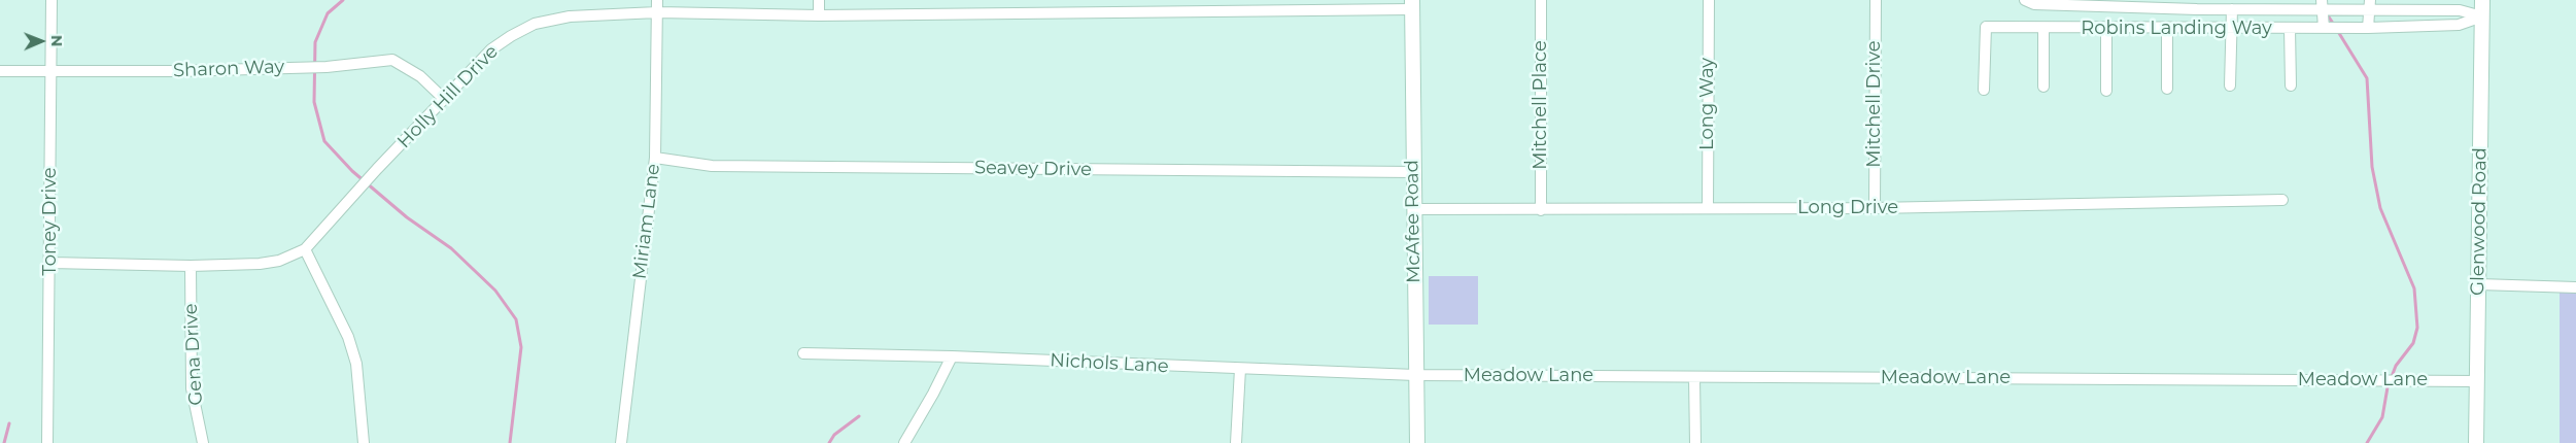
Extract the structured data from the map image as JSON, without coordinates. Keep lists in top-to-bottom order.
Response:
{
  "streets": {
    "main road": ["McAfee Road", "Glenwood Road"],
    "street": [
      "Robins Landing Way",
      "Sharon Way",
      "Holly Hill Drive",
      "Long Way",
      "Mitchell Drive",
      "Mitchell Place",
      "Seavey Drive",
      "Long Drive",
      "Toney Drive",
      "Miriam Lane",
      "Gena Drive",
      "Nichols Lane",
      "Meadow Lane"
    ]
  },
  "crossings": [
    ["Robins Landing Way", "Glenwood Road"],
    ["Sharon Way", "Holly Hill Drive"],
    ["Sharon Way", "Toney Drive"],
    ["Holly Hill Drive", "Toney Drive"],
    ["Holly Hill Drive", "Miriam Lane"],
    ["Holly Hill Drive", "McAfee Road"],
    ["Holly Hill Drive", "Gena Drive"],
    ["Long Way", "Long Drive"],
    ["Mitchell Drive", "Long Drive"],
    ["Mitchell Place", "Long Drive"],
    ["Seavey Drive", "Miriam Lane"],
    ["Seavey Drive", "McAfee Road"],
    ["Long Drive", "McAfee Road"],
    ["McAfee Road", "Nichols Lane"],
    ["McAfee Road", "Meadow Lane"],
    ["Glenwood Road", "Meadow Lane"],
    ["Nichols Lane", "Meadow Lane"]
  ],
  "north": "right"
}
